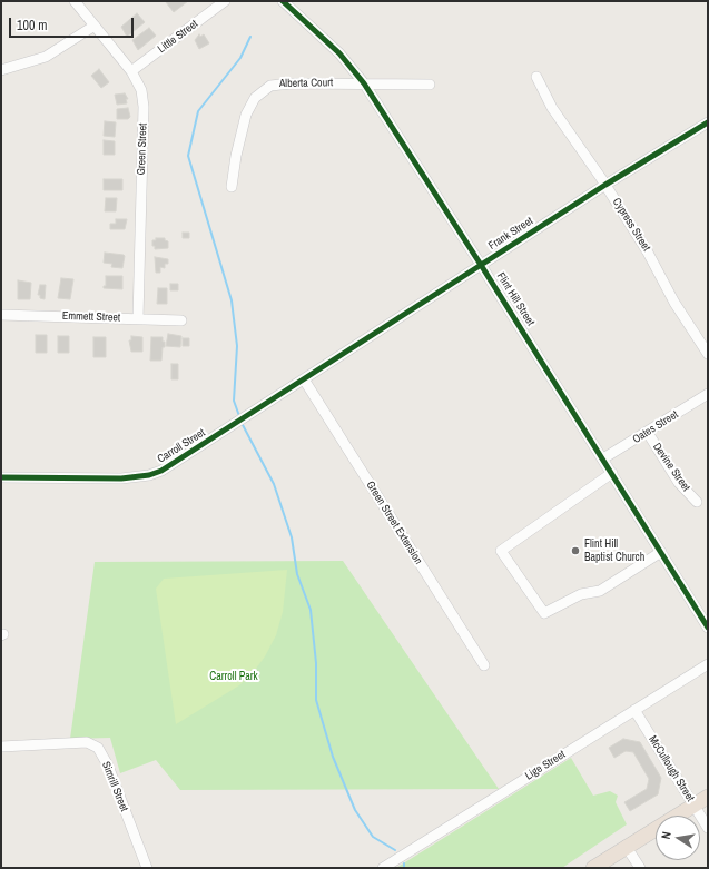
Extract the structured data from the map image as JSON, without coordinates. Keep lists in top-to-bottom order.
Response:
{
  "streets": {
    "street": [
      "Little Street",
      "Alberta Court",
      "Green Street",
      "Cypress Street",
      "Frank Street",
      "Flint Hill Street",
      "Emmett Street",
      "Oates Street",
      "Carroll Street",
      "Devine Street",
      "Green Street Extension",
      "Lige Street",
      "McCullough Street",
      "Simrill Street"
    ]
  },
  "crossings": [
    ["Little Street", "Green Street"],
    ["Alberta Court", "Flint Hill Street"],
    ["Green Street", "Emmett Street"],
    ["Cypress Street", "Frank Street"],
    ["Frank Street", "Flint Hill Street"],
    ["Frank Street", "Carroll Street"],
    ["Frank Street", "Green Street Extension"],
    ["Flint Hill Street", "Oates Street"],
    ["Oates Street", "Devine Street"],
    ["Carroll Street", "Green Street Extension"],
    ["Lige Street", "McCullough Street"]
  ],
  "parks": ["Carroll Park"],
  "places": ["Flint Hill Baptist Church"],
  "scale_bar": "100 m",
  "north": "left"
}
